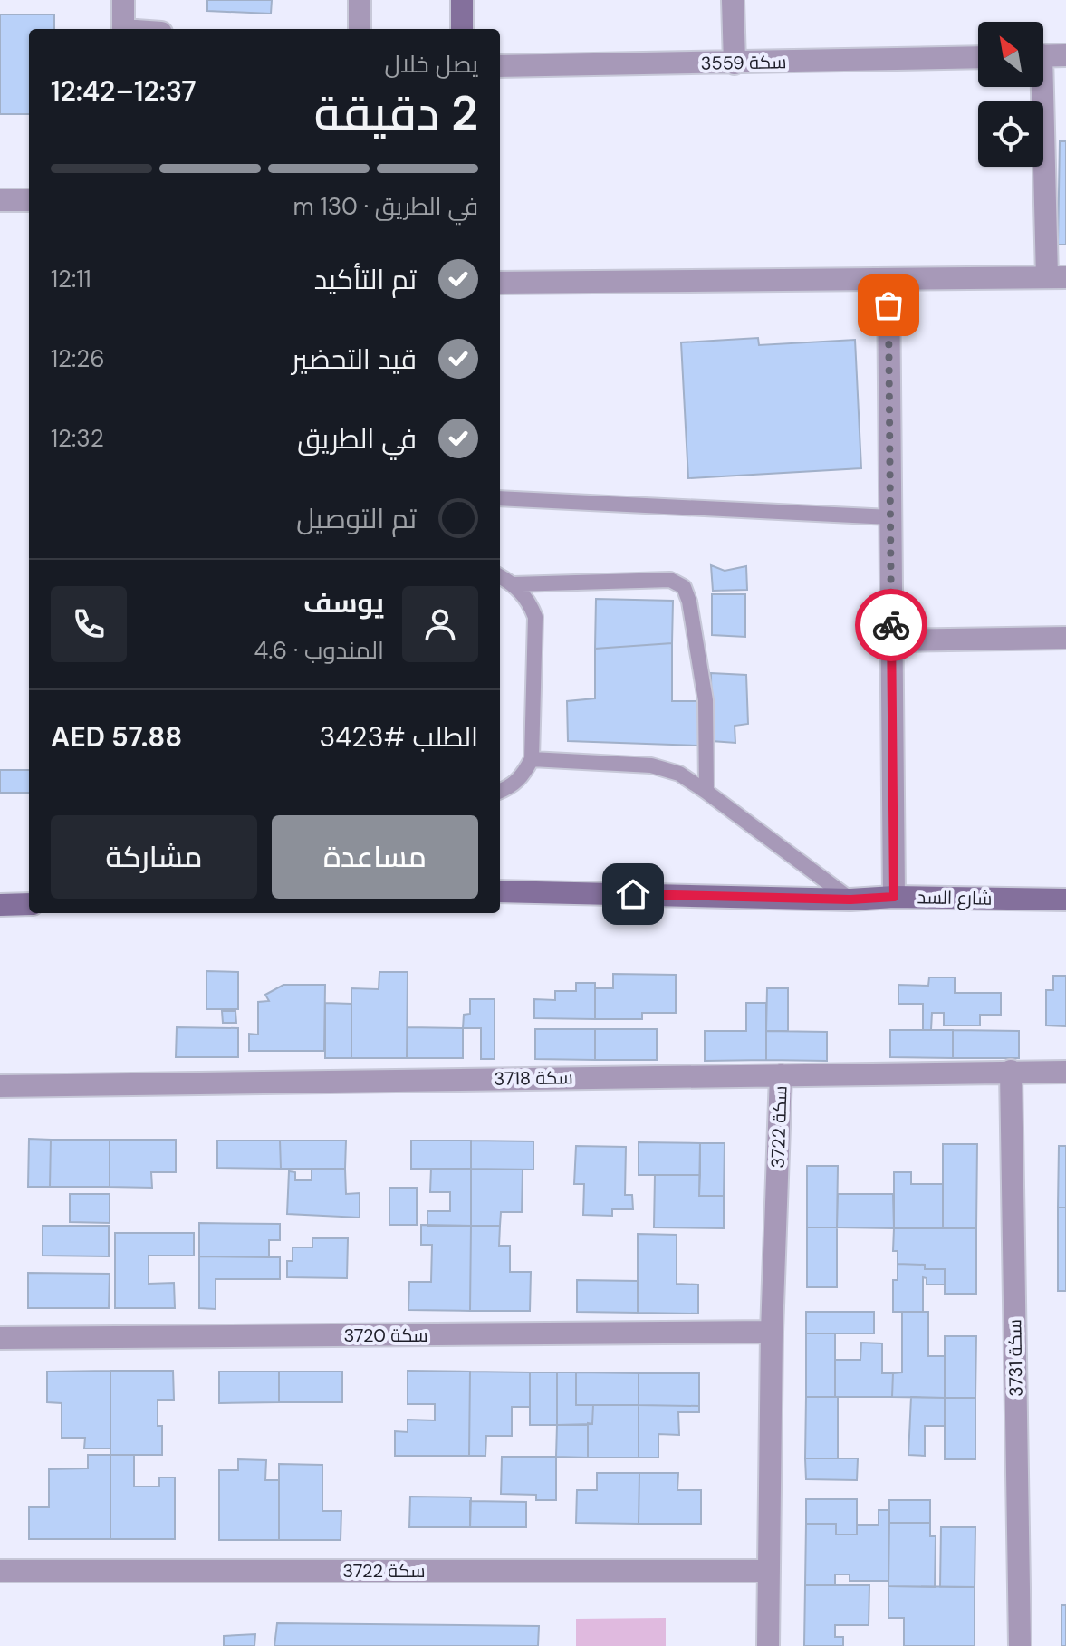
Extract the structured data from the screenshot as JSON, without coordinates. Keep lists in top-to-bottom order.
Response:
{
  "streets": {
    "street": [
      "سكة 3559",
      "شارع السد",
      "سكة 3718",
      "سكة 3722",
      "سكة 3720",
      "سكة 3731"
    ]
  },
  "crossings": [
    ["سكة 3718", "سكة 3722"],
    ["سكة 3718", "سكة 3731"],
    ["سكة 3722", "سكة 3720"]
  ],
  "north": "top left",
  "page": {
    "heading": ["2 دقيقة", "يصل خلال", "12:37–12:42"],
    "panel": [
      "يوسف",
      "المندوب · 4.6",
      "الطلب #3423",
      "AED 57.88"
    ],
    "bar": "في الطريق · 130 m",
    "list": [
      ["تم التأكيد", "12:11"],
      ["قيد التحضير", "12:26"],
      ["في الطريق", "12:32"],
      "تم التوصيل"
    ],
    "buttons": ["مساعدة", "مشاركة"]
  }
}
